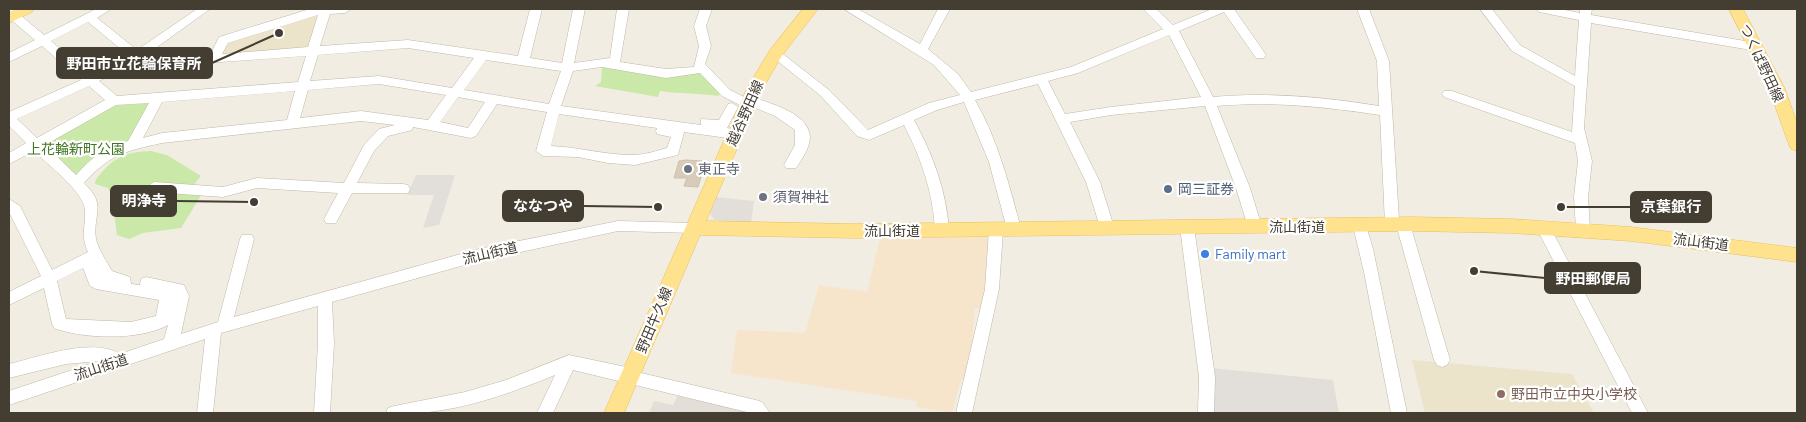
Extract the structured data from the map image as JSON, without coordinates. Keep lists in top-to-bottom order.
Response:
{
  "streets": {
    "main road": [
      "つくば野田線",
      "越谷野田線",
      "流山街道",
      "野田牛久線"
    ]
  },
  "crossings": [
    ["越谷野田線", "流山街道"],
    ["越谷野田線", "野田牛久線"],
    ["流山街道", "野田牛久線"]
  ],
  "parks": ["上花輪新町公園"],
  "places": [
    "野田市立花輪保育所",
    "東正寺",
    "岡三証券",
    "須賀神社",
    "明浄寺",
    "ななつや",
    "京葉銀行",
    "Family mart",
    "野田郵便局",
    "野田市立中央小学校"
  ]
}
